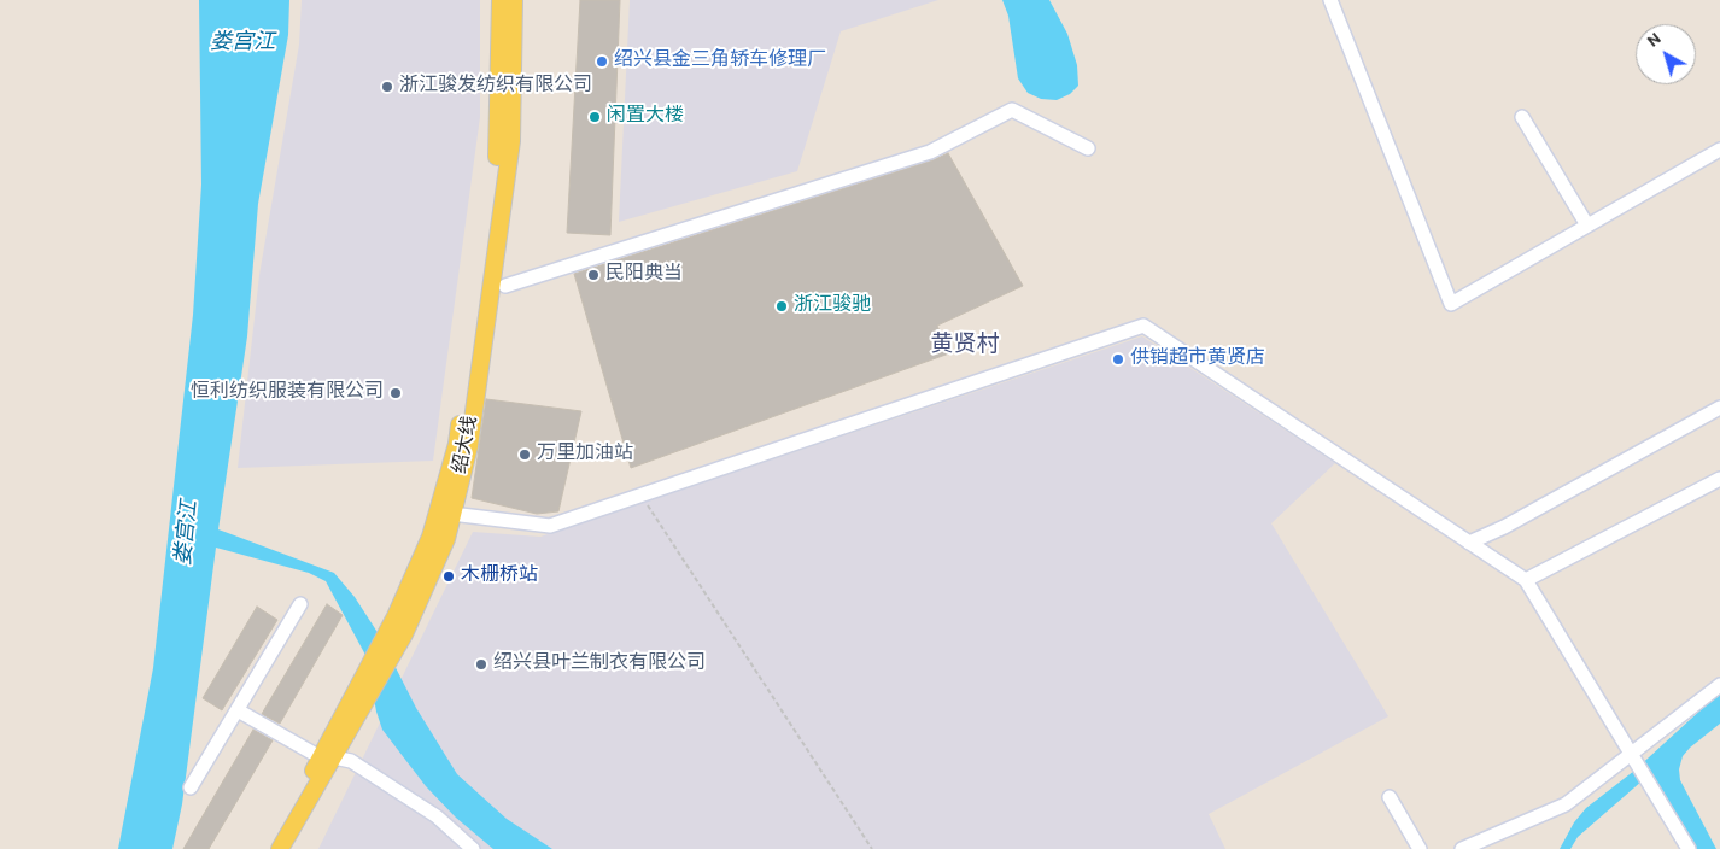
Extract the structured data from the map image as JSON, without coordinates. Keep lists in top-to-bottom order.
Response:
{
  "streets": {
    "main road": ["绍大线"]
  },
  "districts": ["黄贤村"],
  "water": ["娄宫江"],
  "places": [
    "绍兴县金三角轿车修理厂",
    "浙江骏发纺织有限公司",
    "闲置大楼",
    "民阳典当",
    "浙江骏驰",
    "供销超市黄贤店",
    "恒利纺织服装有限公司",
    "万里加油站",
    "木栅桥站",
    "绍兴县叶兰制衣有限公司"
  ],
  "north": "top left"
}
